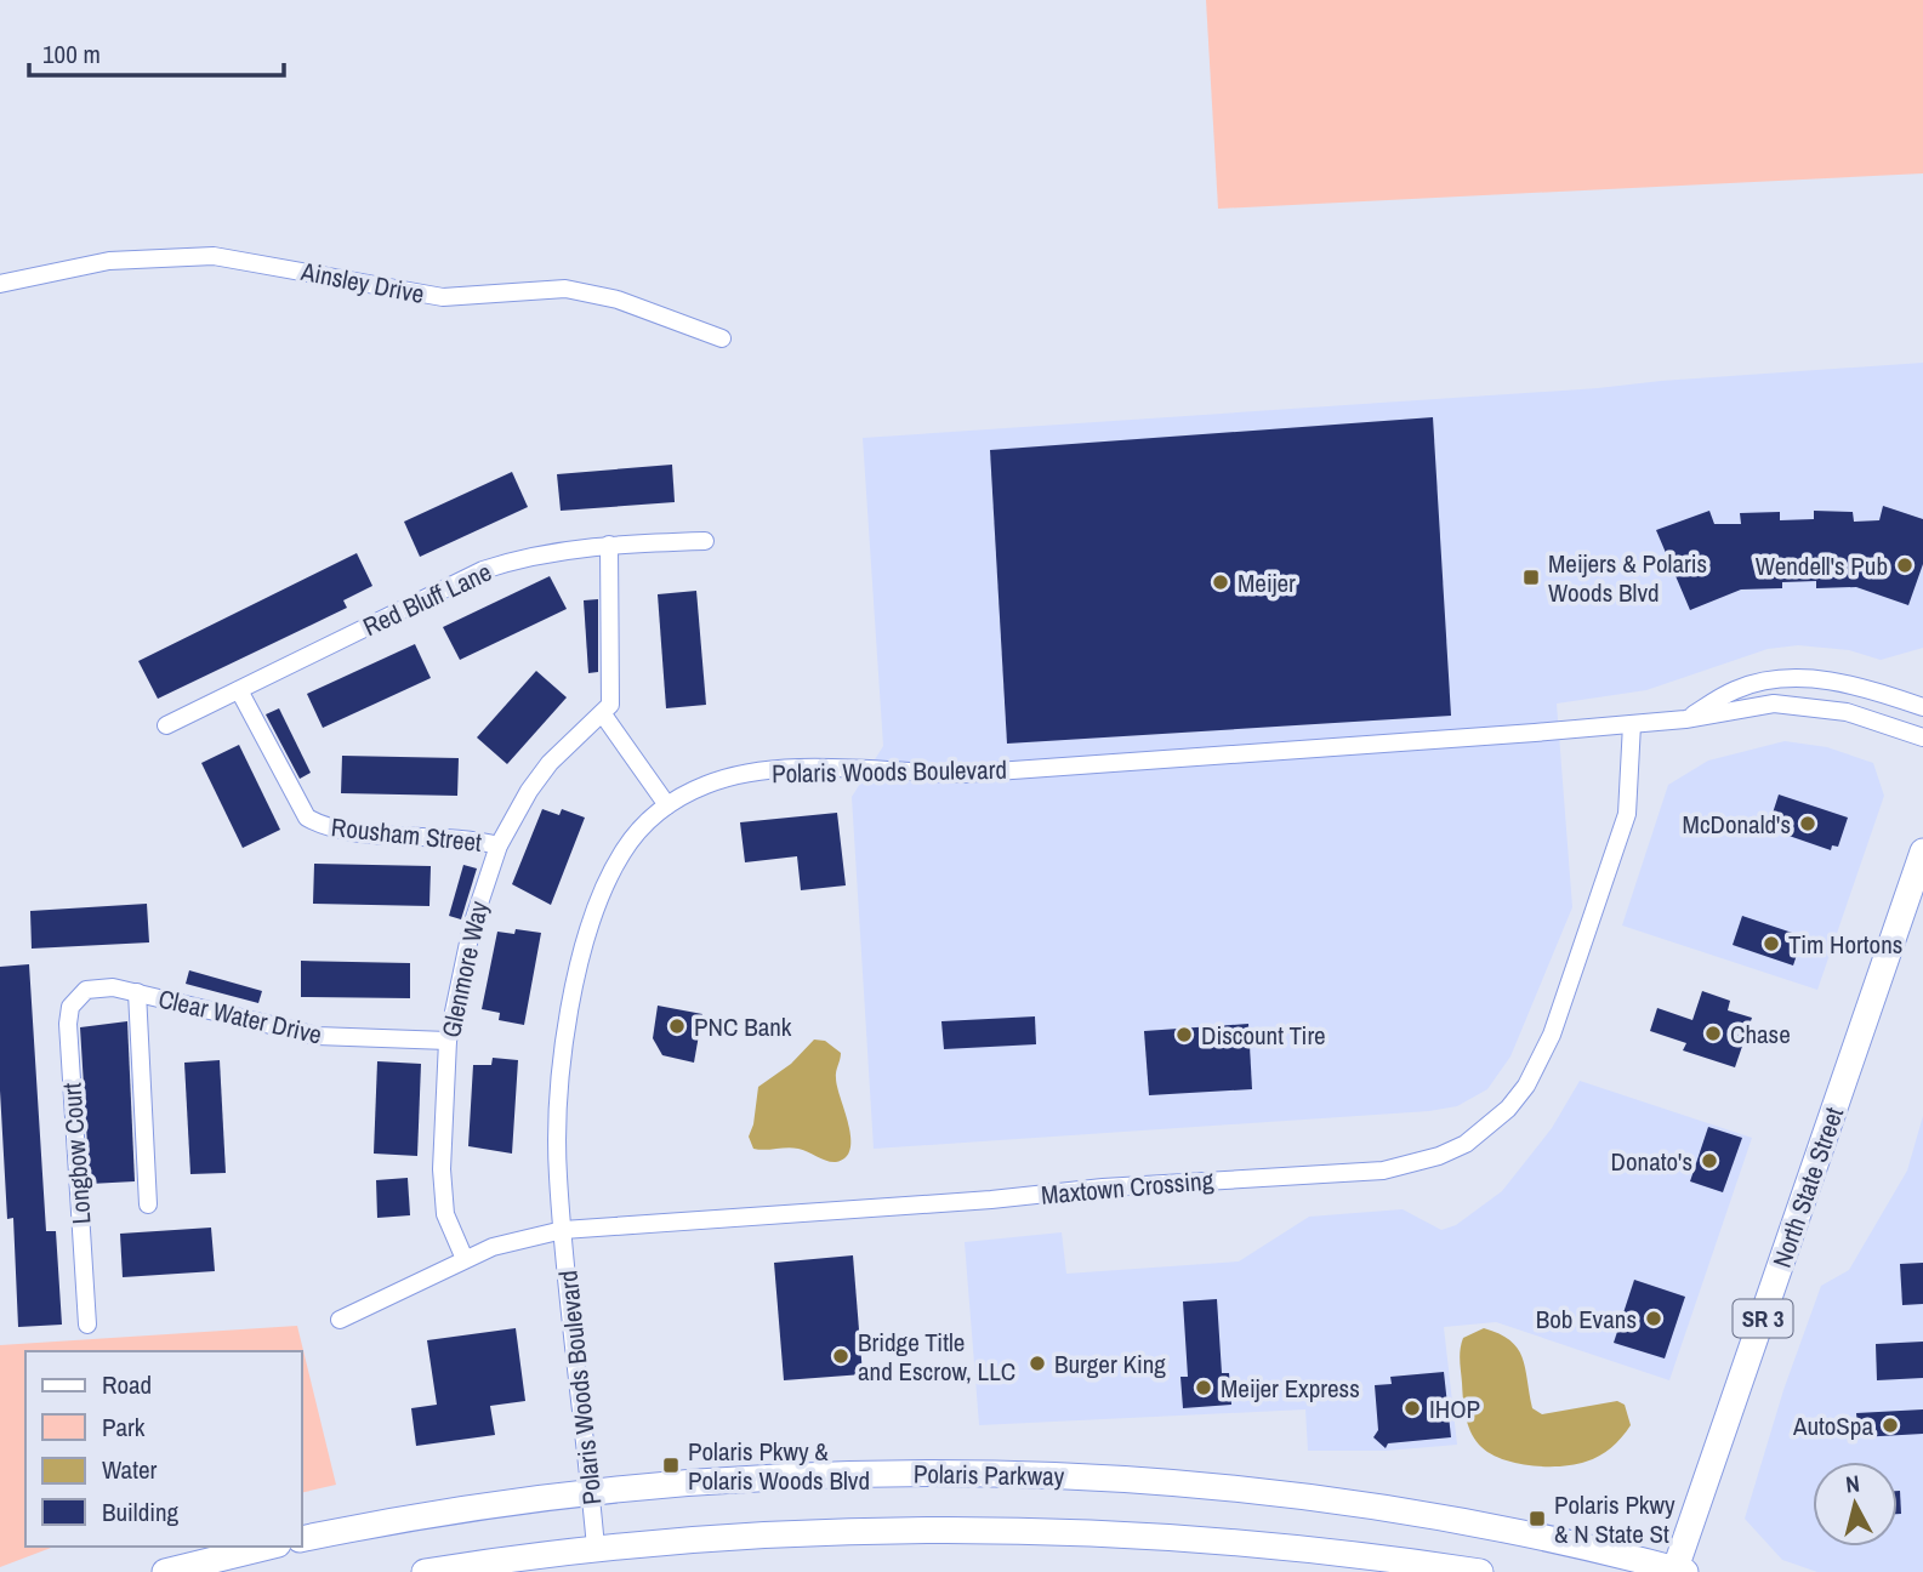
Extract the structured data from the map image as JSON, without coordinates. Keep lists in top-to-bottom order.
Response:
{
  "streets": {
    "main road": ["North State Street", "SR 3", "Polaris Parkway"],
    "street": [
      "Ainsley Drive",
      "Red Bluff Lane",
      "Polaris Woods Boulevard",
      "Rousham Street",
      "Glenmore Way",
      "Clear Water Drive",
      "Longbow Court",
      "Maxtown Crossing"
    ]
  },
  "crossings": [
    ["Red Bluff Lane", "Rousham Street"],
    ["Polaris Woods Boulevard", "Maxtown Crossing"],
    ["Polaris Woods Boulevard", "Polaris Parkway"],
    ["Rousham Street", "Glenmore Way"],
    ["Glenmore Way", "Clear Water Drive"],
    ["Glenmore Way", "Maxtown Crossing"],
    ["Clear Water Drive", "Longbow Court"],
    ["North State Street", "Polaris Parkway"]
  ],
  "places": {
    "other": [
      "Wendell's Pub",
      "Meijer",
      "McDonald's",
      "Tim Hortons",
      "PNC Bank",
      "Chase",
      "Discount Tire",
      "Donato's",
      "Bob Evans",
      "Bridge Title and Escrow, LLC",
      "Burger King",
      "Meijer Express",
      "IHOP",
      "AutoSpa"
    ],
    "transit": ["Meijers & Polaris Woods Blvd", "Polaris Pkwy & Polaris Woods Blvd", "Polaris Pkwy & N State St"]
  },
  "legend": [
    "Road",
    "Park",
    "Water",
    "Building"
  ],
  "scale_bar": "100 m",
  "north": "top"
}
